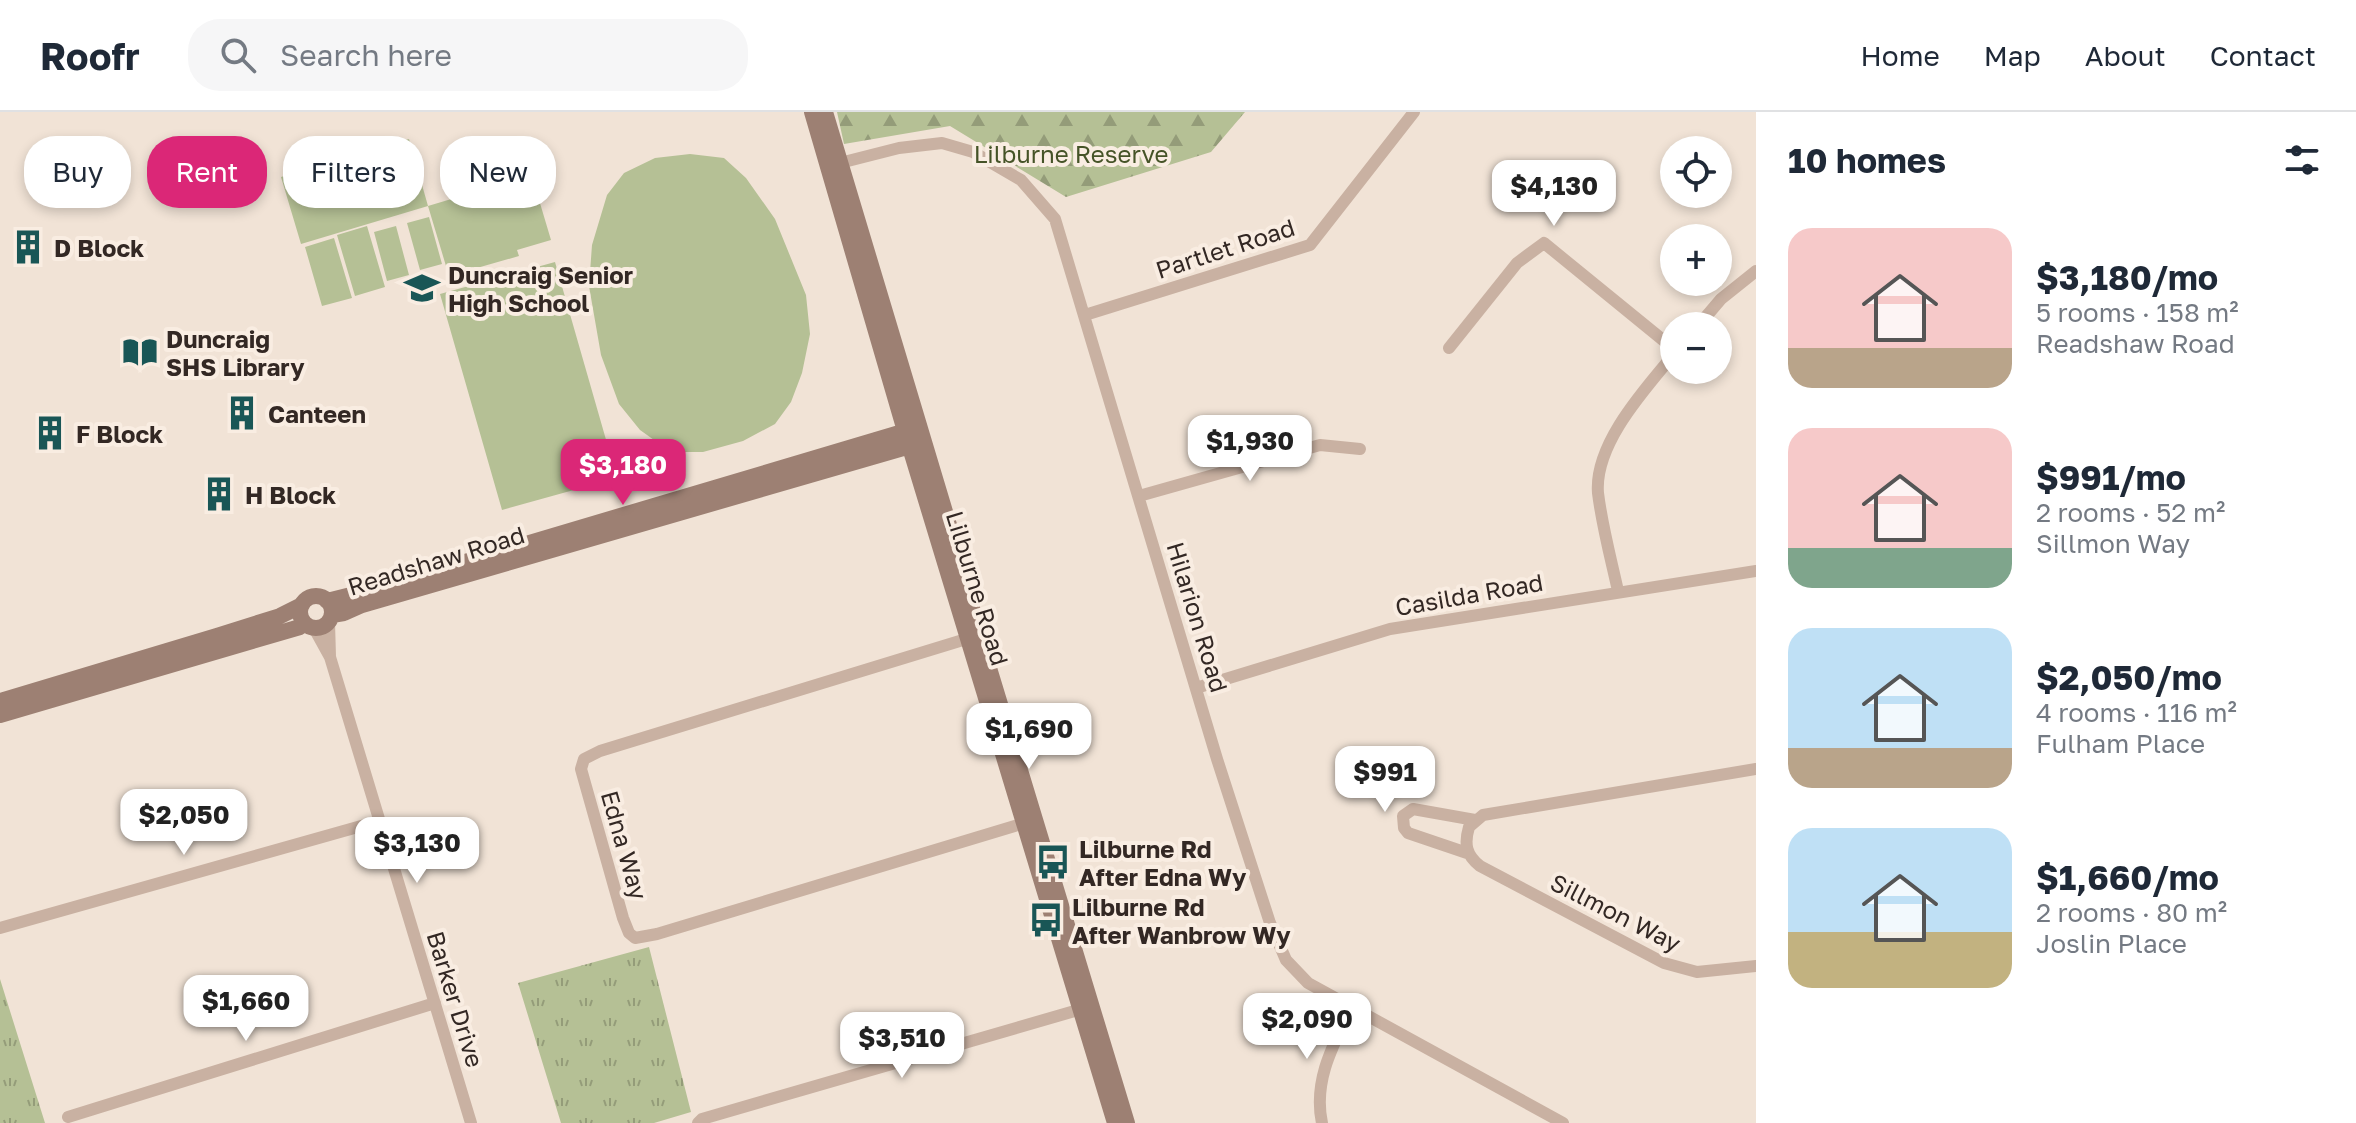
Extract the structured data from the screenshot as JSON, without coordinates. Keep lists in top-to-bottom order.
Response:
{
  "streets": {
    "street": [
      "Partlet Road",
      "Readshaw Road",
      "Lilburne Road",
      "Casilda Road",
      "Hilarion Road",
      "Edna Way",
      "Sillmon Way",
      "Barker Drive"
    ]
  },
  "crossings": [
    ["Partlet Road", "Hilarion Road"],
    ["Readshaw Road", "Lilburne Road"],
    ["Readshaw Road", "Barker Drive"],
    ["Lilburne Road", "Hilarion Road"],
    ["Lilburne Road", "Edna Way"],
    ["Casilda Road", "Hilarion Road"]
  ],
  "parks": ["Lilburne Reserve"],
  "places": {
    "building": [
      "D Block",
      "Canteen",
      "F Block",
      "H Block"
    ],
    "school or university": ["Duncraig Senior High School"],
    "library": ["Duncraig SHS Library"],
    "bus stop": ["Lilburne Rd After Edna Wy", "Lilburne Rd After Wanbrow Wy"]
  },
  "page": {
    "header": "Roofr",
    "search": "Search here",
    "nav": [
      "Home",
      "Map",
      "About",
      "Contact"
    ],
    "heading": "10 homes",
    "map_buttons": ["+", "−"],
    "chip": [
      "Buy",
      "Rent",
      "Filters",
      "New"
    ],
    "price": [
      "$4,130",
      "$1,930",
      "$3,180",
      "$1,690",
      "$991",
      "$2,050",
      "$3,130",
      "$1,660",
      "$2,090",
      "$3,510"
    ],
    "list": [
      {
        "name": "$3,180/mo",
        "note": "5 rooms · 158 m² · Readshaw Road"
      },
      {
        "name": "$991/mo",
        "note": "2 rooms · 52 m² · Sillmon Way"
      },
      {
        "name": "$2,050/mo",
        "note": "4 rooms · 116 m² · Fulham Place"
      },
      {
        "name": "$1,660/mo",
        "note": "2 rooms · 80 m² · Joslin Place"
      }
    ]
  }
}
